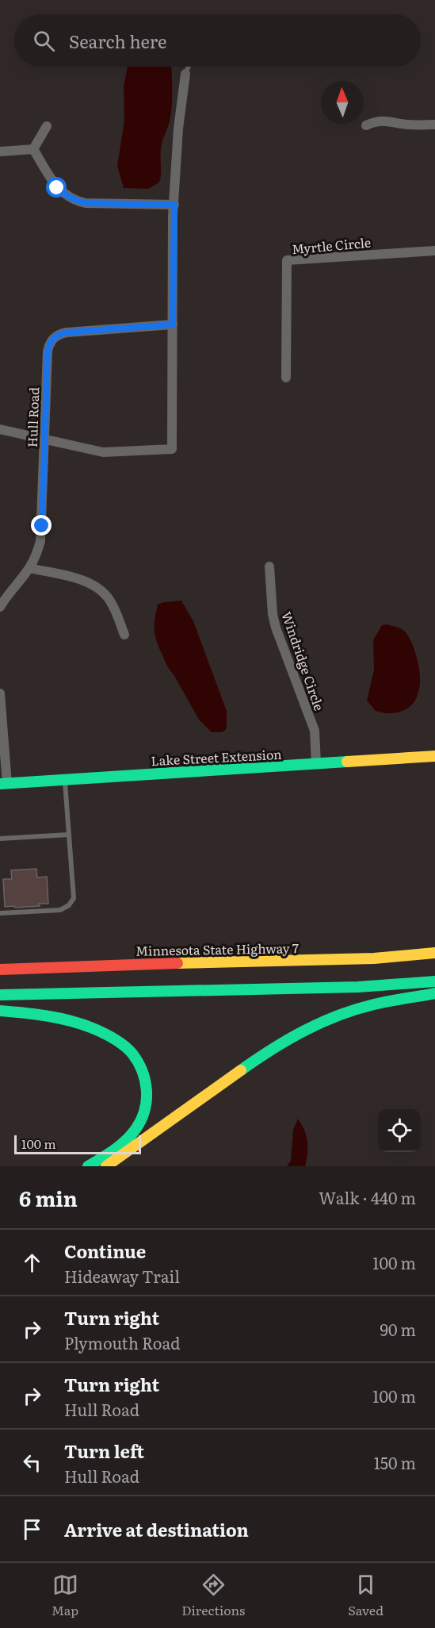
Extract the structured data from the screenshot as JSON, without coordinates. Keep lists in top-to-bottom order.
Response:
{
  "streets": {
    "main road": ["Lake Street Extension", "Minnesota State Highway 7"],
    "street": ["Myrtle Circle", "Hull Road", "Windridge Circle"]
  },
  "crossings": [
    ["Windridge Circle", "Lake Street Extension"]
  ],
  "scale_bar": "100 m",
  "north": "top",
  "page": {
    "search": "Search here",
    "scale": "100 m",
    "heading": ["6 min", "Walk · 440 m"],
    "list": [
      ["Continue", "Hideaway Trail", "100 m"],
      ["Turn right", "Plymouth Road", "90 m"],
      ["Turn right", "Hull Road", "100 m"],
      ["Turn left", "Hull Road", "150 m"],
      "Arrive at destination"
    ],
    "nav": ["Map", "Directions", "Saved"]
  }
}
